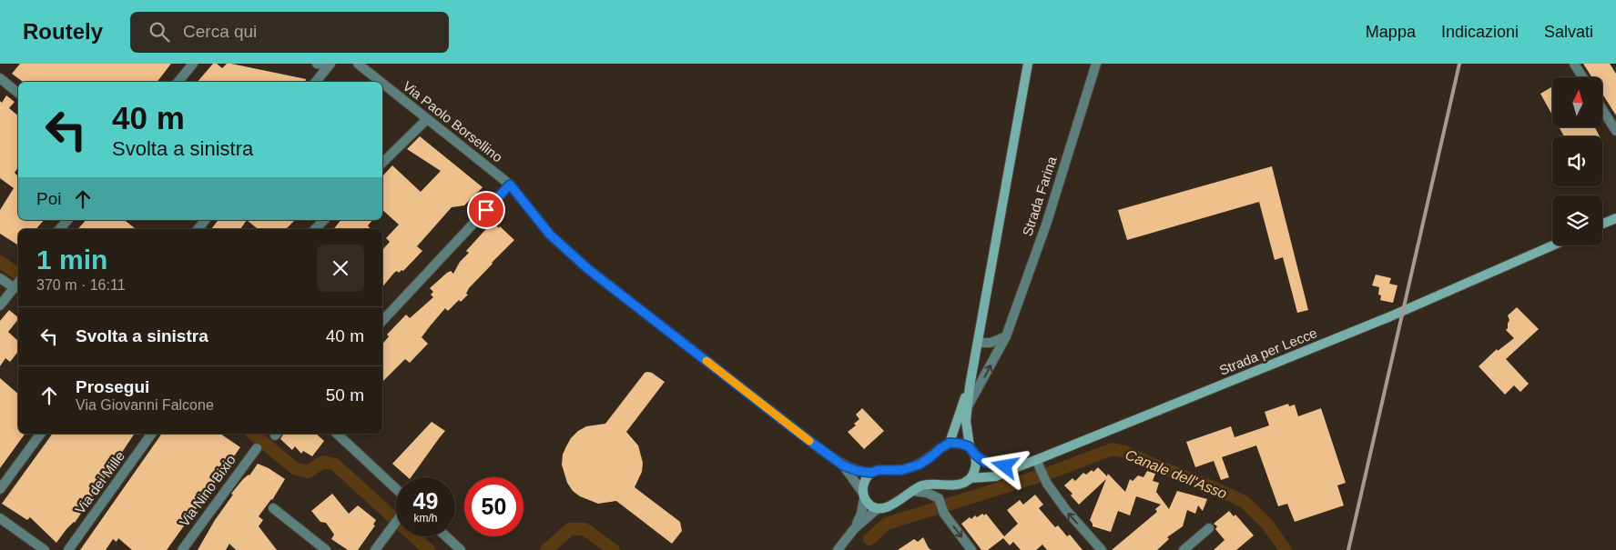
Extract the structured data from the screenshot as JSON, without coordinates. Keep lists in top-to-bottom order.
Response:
{
  "streets": {
    "main road": ["Strada per Lecce"],
    "street": [
      "Via Paolo Borsellino",
      "Strada Farina",
      "Via dei Mille",
      "Via Nino Bixio"
    ]
  },
  "water": ["Canale dell'Asso"],
  "north": "top",
  "page": {
    "header": "Routely",
    "search": "Cerca qui",
    "nav": ["Mappa", "Indicazioni", "Salvati"],
    "turn": ["40 m", "Svolta a sinistra"],
    "then": "Poi",
    "heading": ["1 min", "370 m · 16:11"],
    "list": [
      {
        "name": "Svolta a sinistra",
        "value": "40 m"
      },
      {
        "name": "Prosegui",
        "note": "Via Giovanni Falcone",
        "value": "50 m"
      }
    ],
    "speed": "49 km/h",
    "limit": "50"
  }
}
